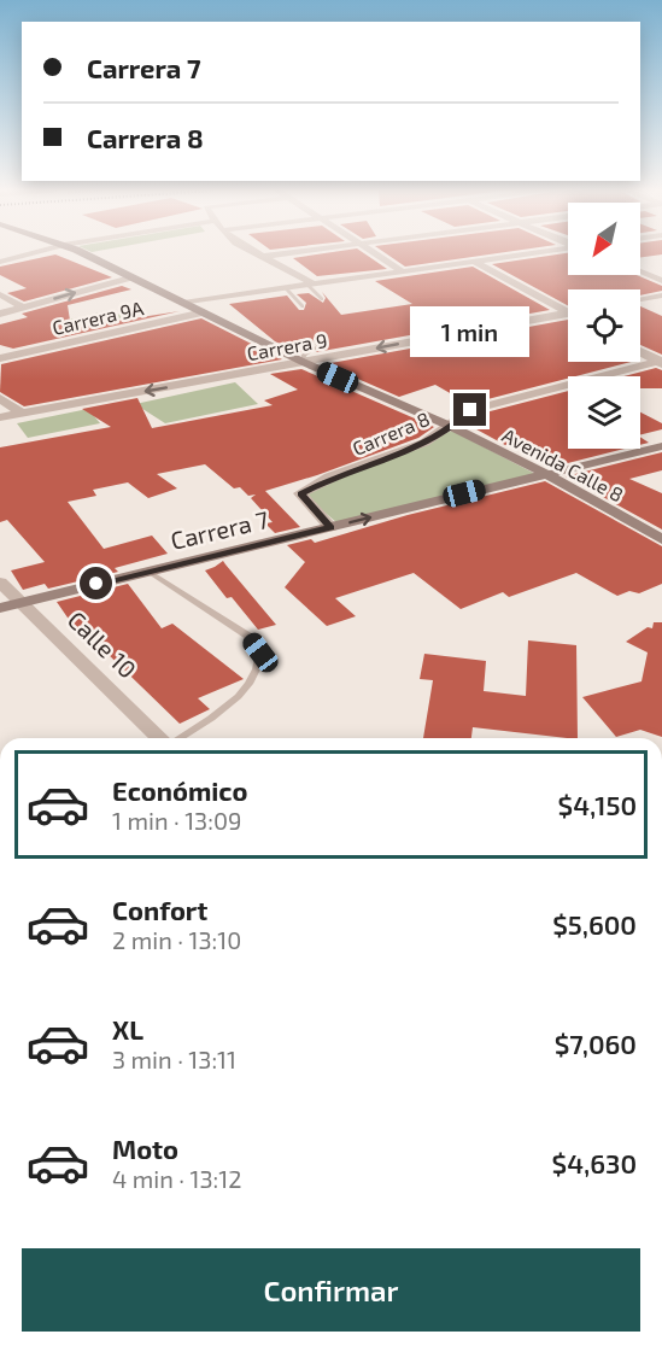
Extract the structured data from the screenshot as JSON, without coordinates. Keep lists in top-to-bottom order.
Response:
{
  "streets": {
    "main road": ["Avenida Calle 8", "Carrera 7"],
    "street": [
      "Carrera 9A",
      "Carrera 9",
      "Carrera 8",
      "Calle 10"
    ]
  },
  "crossings": [
    ["Carrera 9A", "Avenida Calle 8"],
    ["Carrera 9", "Avenida Calle 8"],
    ["Carrera 8", "Avenida Calle 8"],
    ["Carrera 8", "Carrera 7"],
    ["Avenida Calle 8", "Carrera 7"],
    ["Carrera 7", "Calle 10"]
  ],
  "north": "bottom left",
  "page": {
    "banner": ["Carrera 7", "Carrera 8"],
    "bubble": "1 min",
    "list": [
      {
        "name": "Económico",
        "note": "1 min · 13:09",
        "value": "$4,150"
      },
      {
        "name": "Confort",
        "note": "2 min · 13:10",
        "value": "$5,600"
      },
      {
        "name": "XL",
        "note": "3 min · 13:11",
        "value": "$7,060"
      },
      {
        "name": "Moto",
        "note": "4 min · 13:12",
        "value": "$4,630"
      }
    ],
    "buttons": "Confirmar"
  }
}
